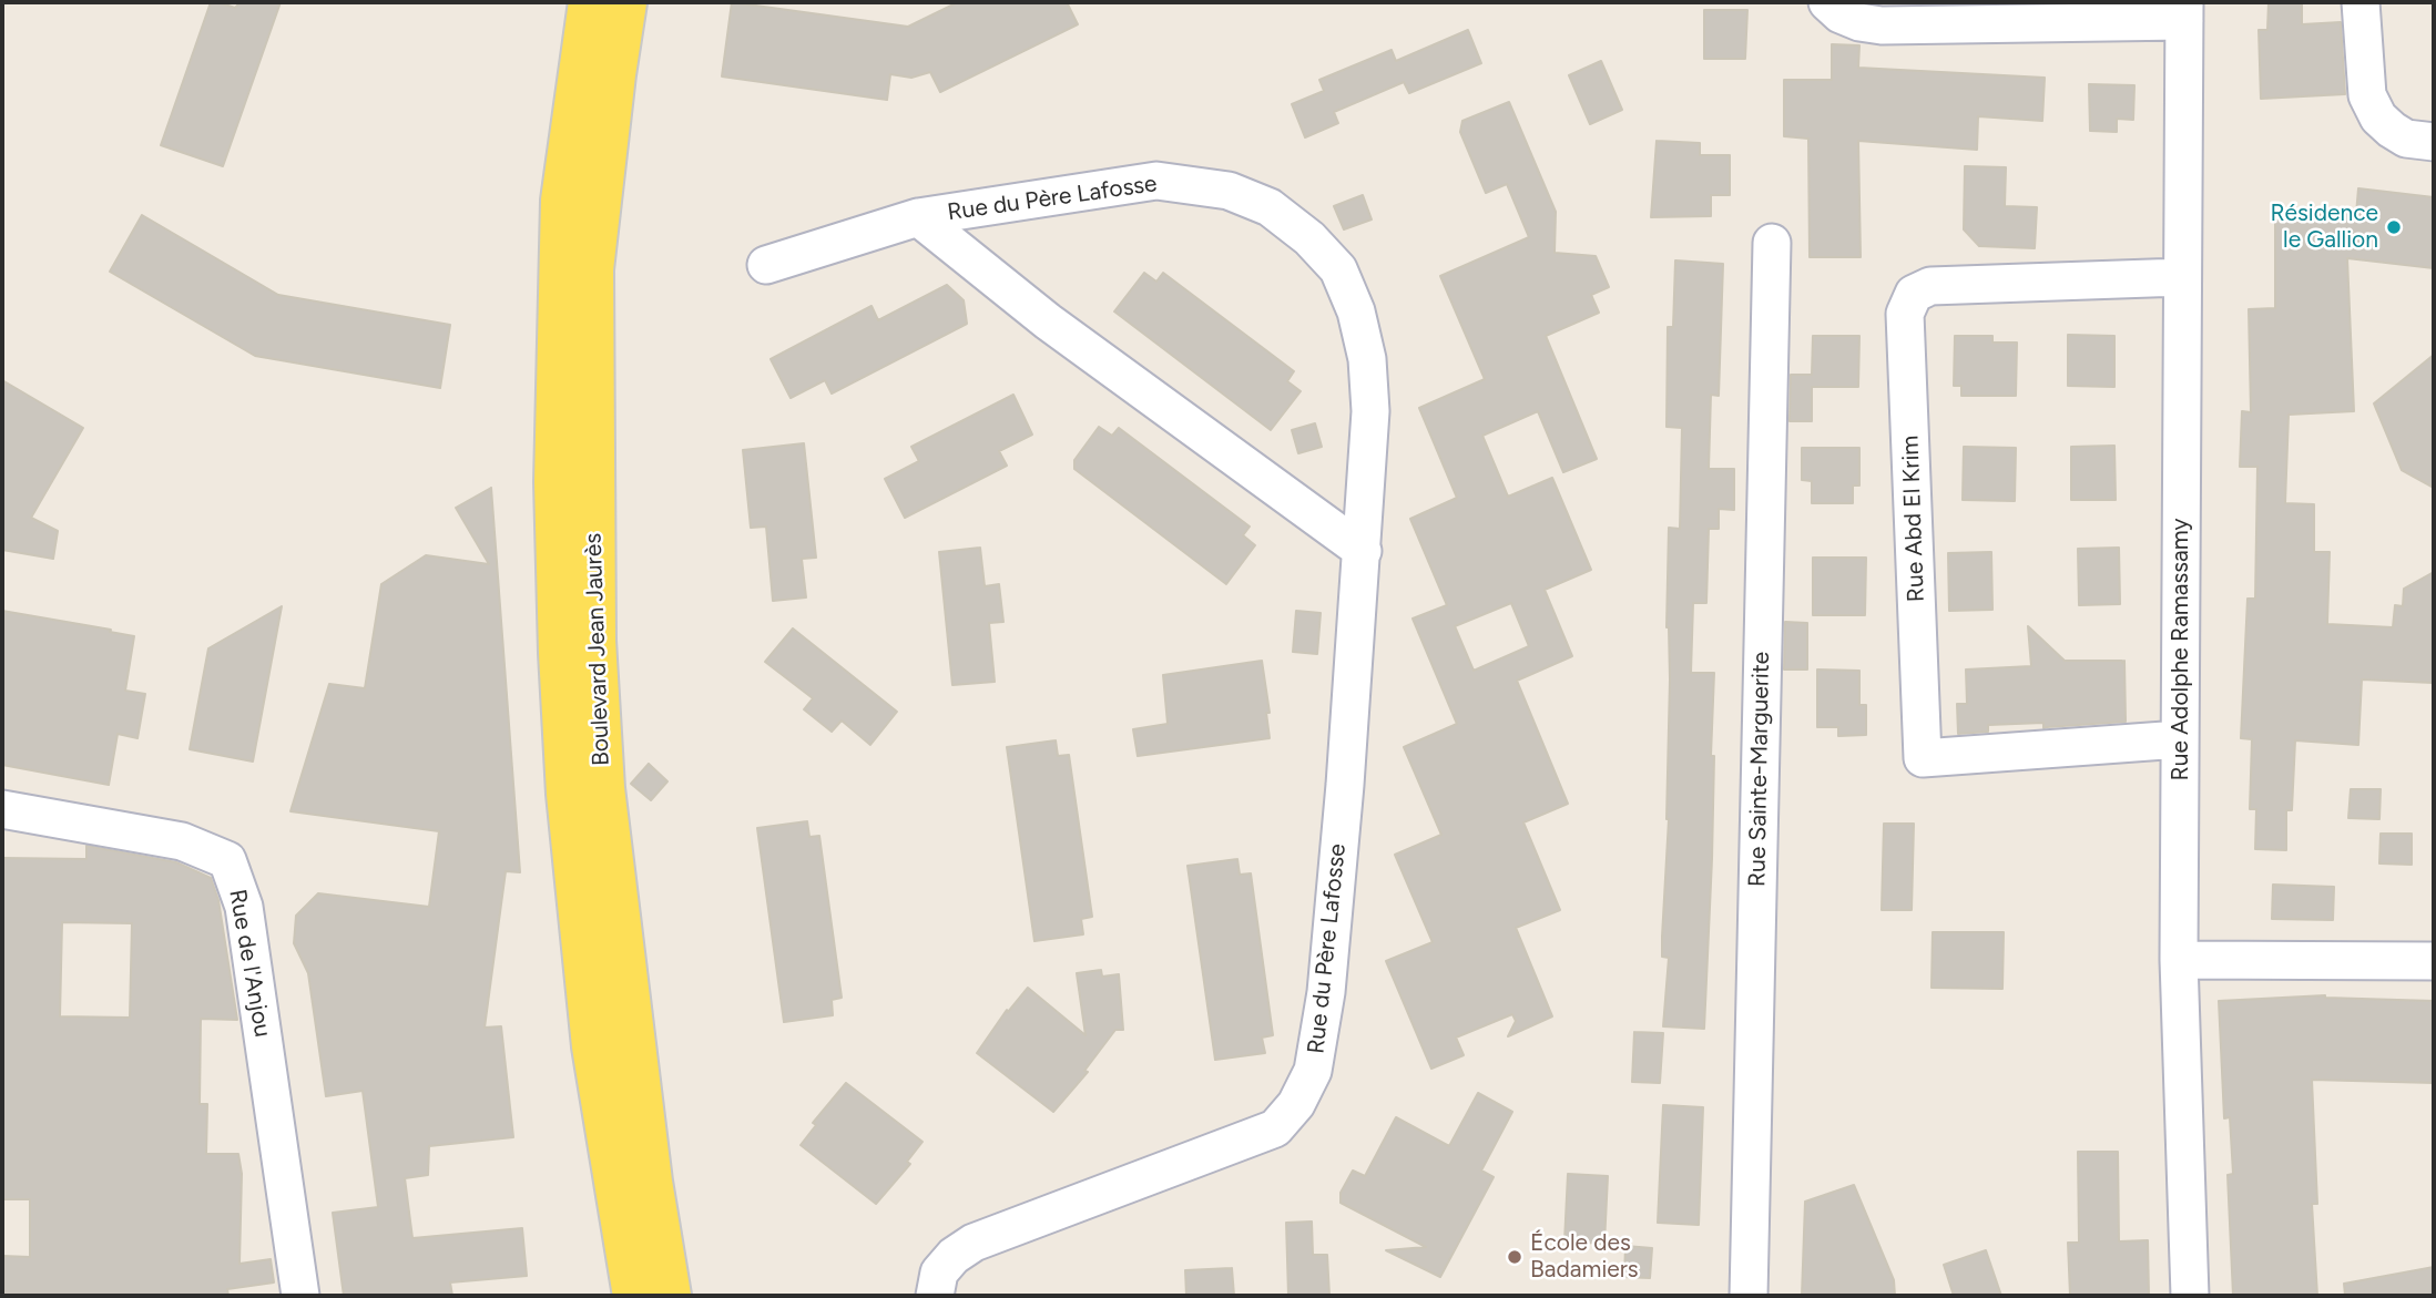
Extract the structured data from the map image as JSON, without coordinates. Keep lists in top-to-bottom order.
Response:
{
  "streets": {
    "main road": ["Boulevard Jean Jaurès"],
    "street": [
      "Rue du Père Lafosse",
      "Rue Abd El Krim",
      "Rue Adolphe Ramassamy",
      "Rue Sainte-Marguerite",
      "Rue de l'Anjou"
    ]
  },
  "crossings": [
    ["Rue Abd El Krim", "Rue Adolphe Ramassamy"]
  ],
  "places": ["Résidence le Gallion", "École des Badamiers"]
}
